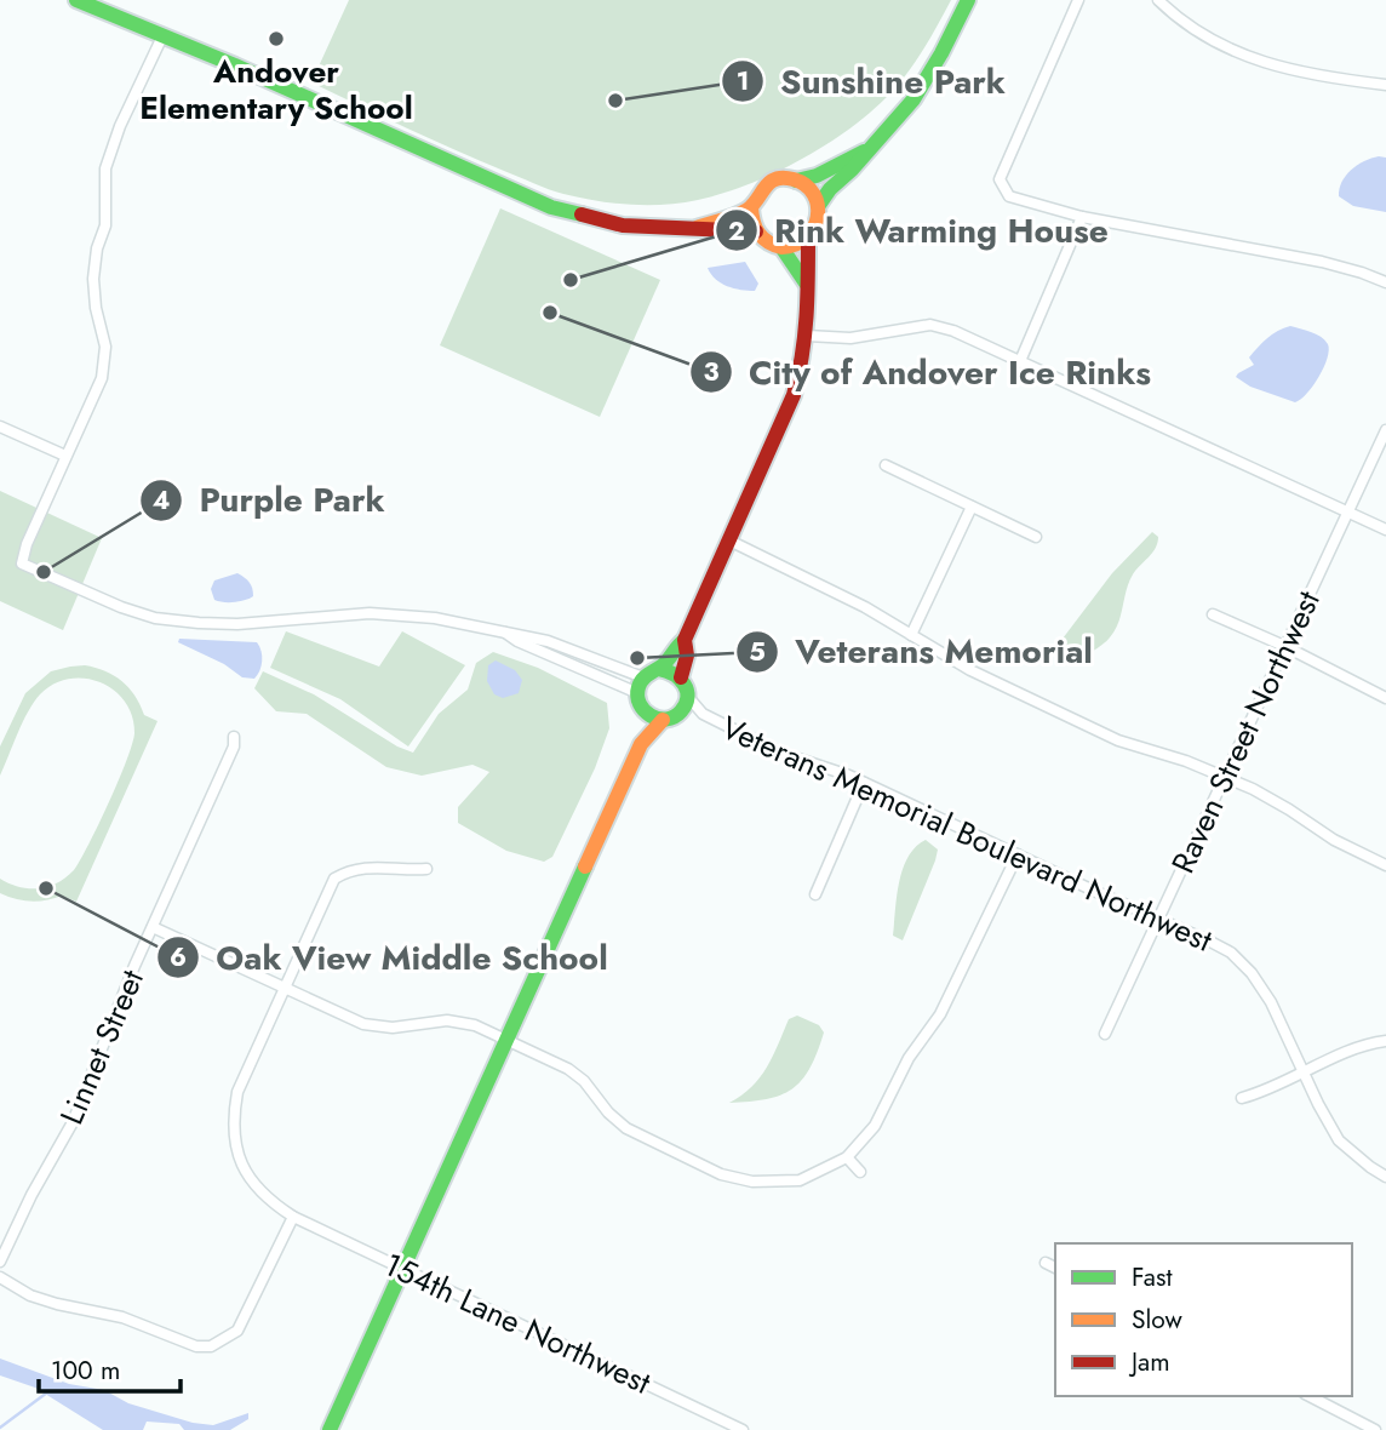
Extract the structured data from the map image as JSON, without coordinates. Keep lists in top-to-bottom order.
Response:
{
  "streets": {
    "street": [
      "Raven Street Northwest",
      "Veterans Memorial Boulevard Northwest",
      "Linnet Street",
      "154th Lane Northwest"
    ]
  },
  "crossings": [
    ["Raven Street Northwest", "Veterans Memorial Boulevard Northwest"]
  ],
  "places": [
    "Andover Elementary School",
    "Sunshine Park",
    "Rink Warming House",
    "City of Andover Ice Rinks",
    "Purple Park",
    "Veterans Memorial",
    "Oak View Middle School"
  ],
  "legend": ["Fast", "Slow", "Jam"],
  "scale_bar": "100 m"
}
